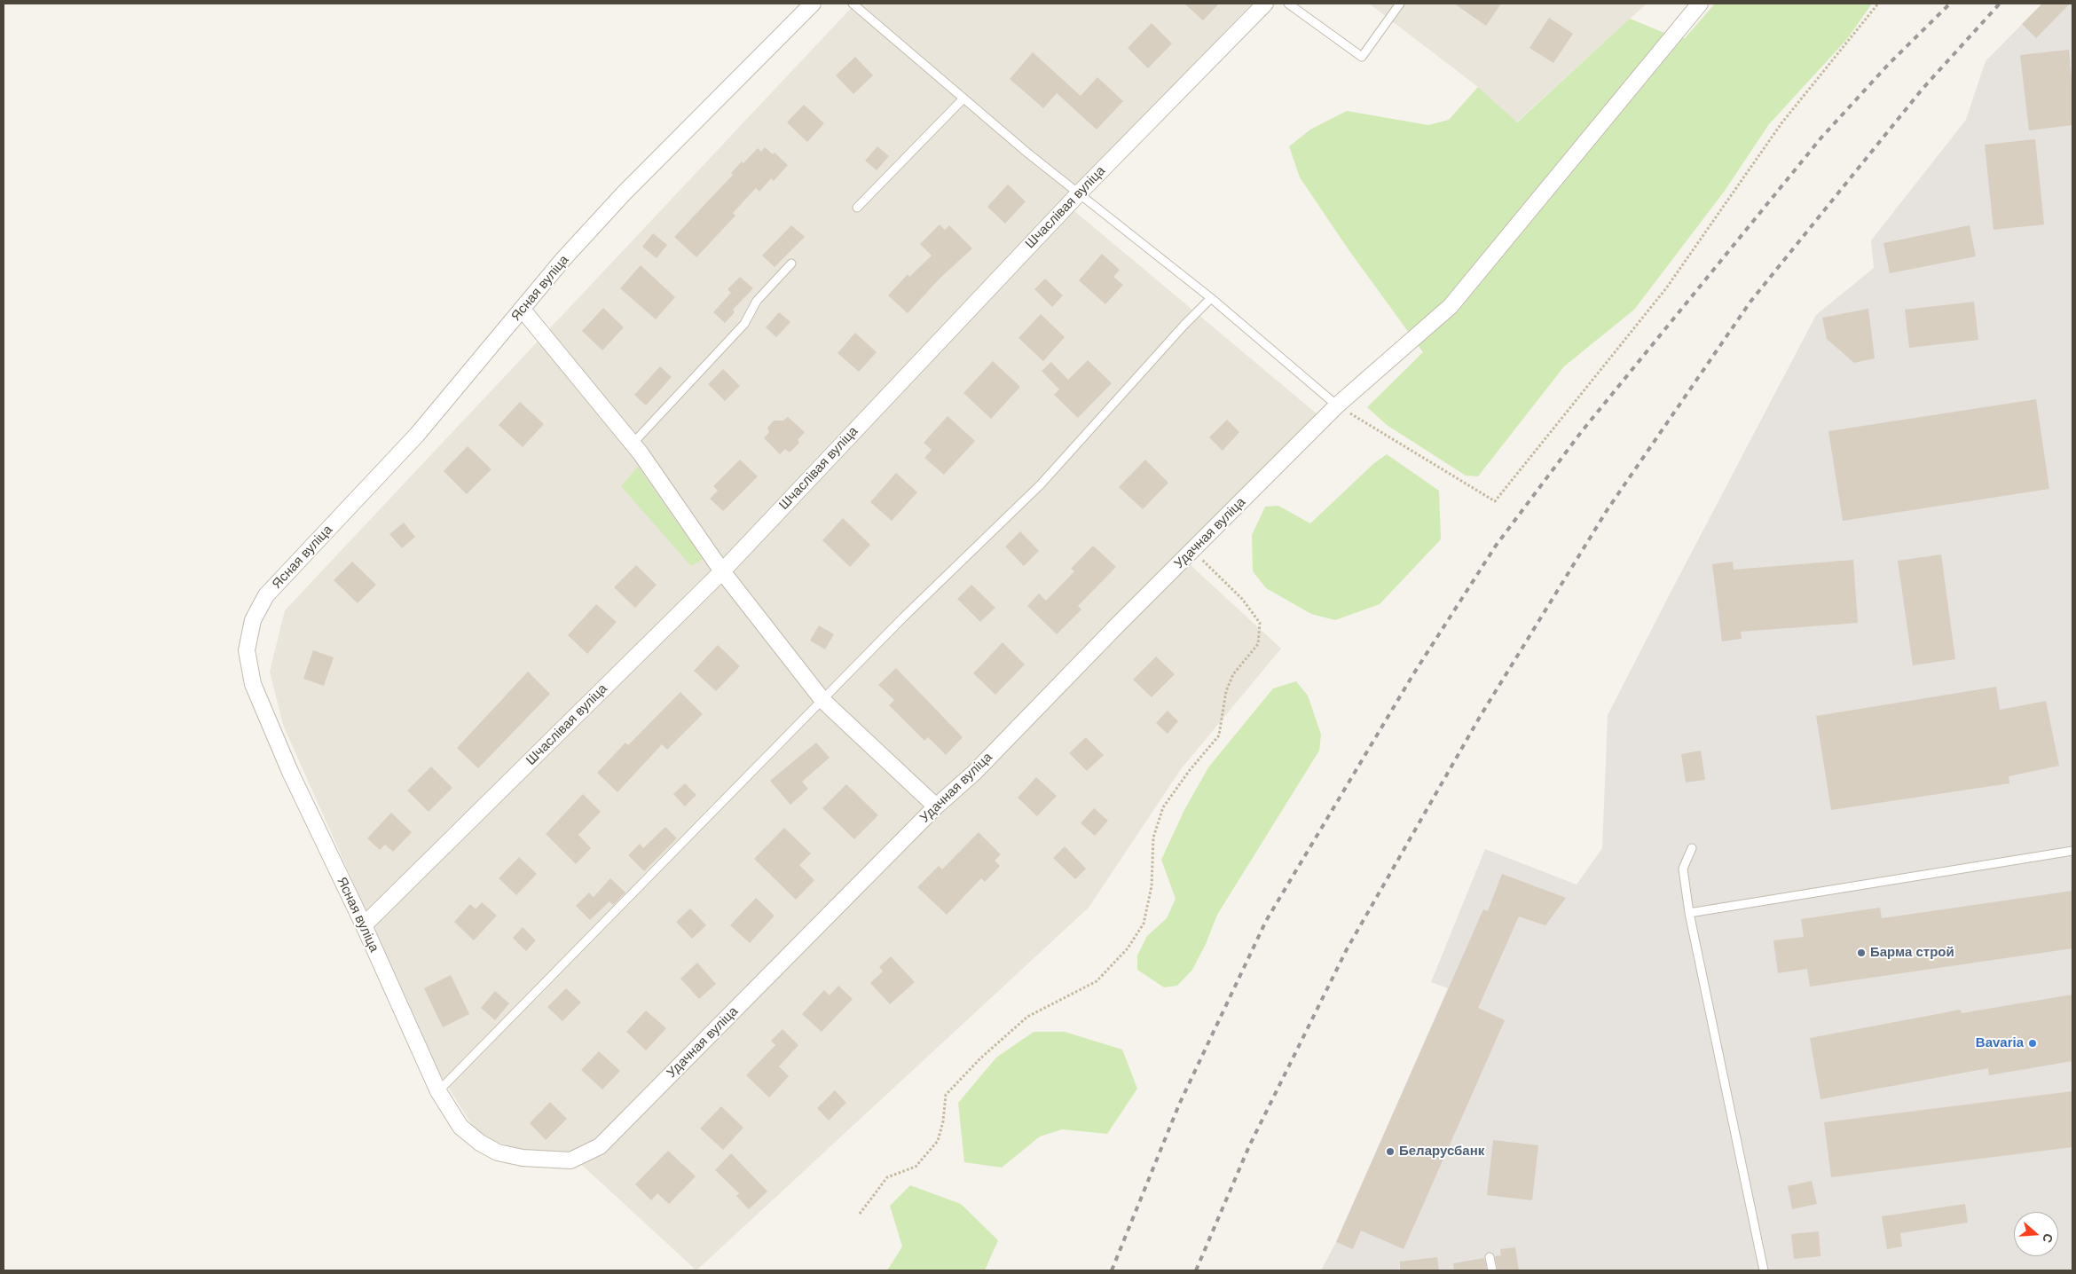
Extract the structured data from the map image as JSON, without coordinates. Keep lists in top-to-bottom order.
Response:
{
  "streets": {
    "street": ["Шчаслівая вуліца", "Ясная вуліца", "Удачная вуліца"]
  },
  "crossings": [
    ["Шчаслівая вуліца", "Ясная вуліца"],
    ["Ясная вуліца", "Удачная вуліца"]
  ],
  "places": ["Барма строй", "Bavaria", "Беларусбанк"],
  "north": "right"
}
